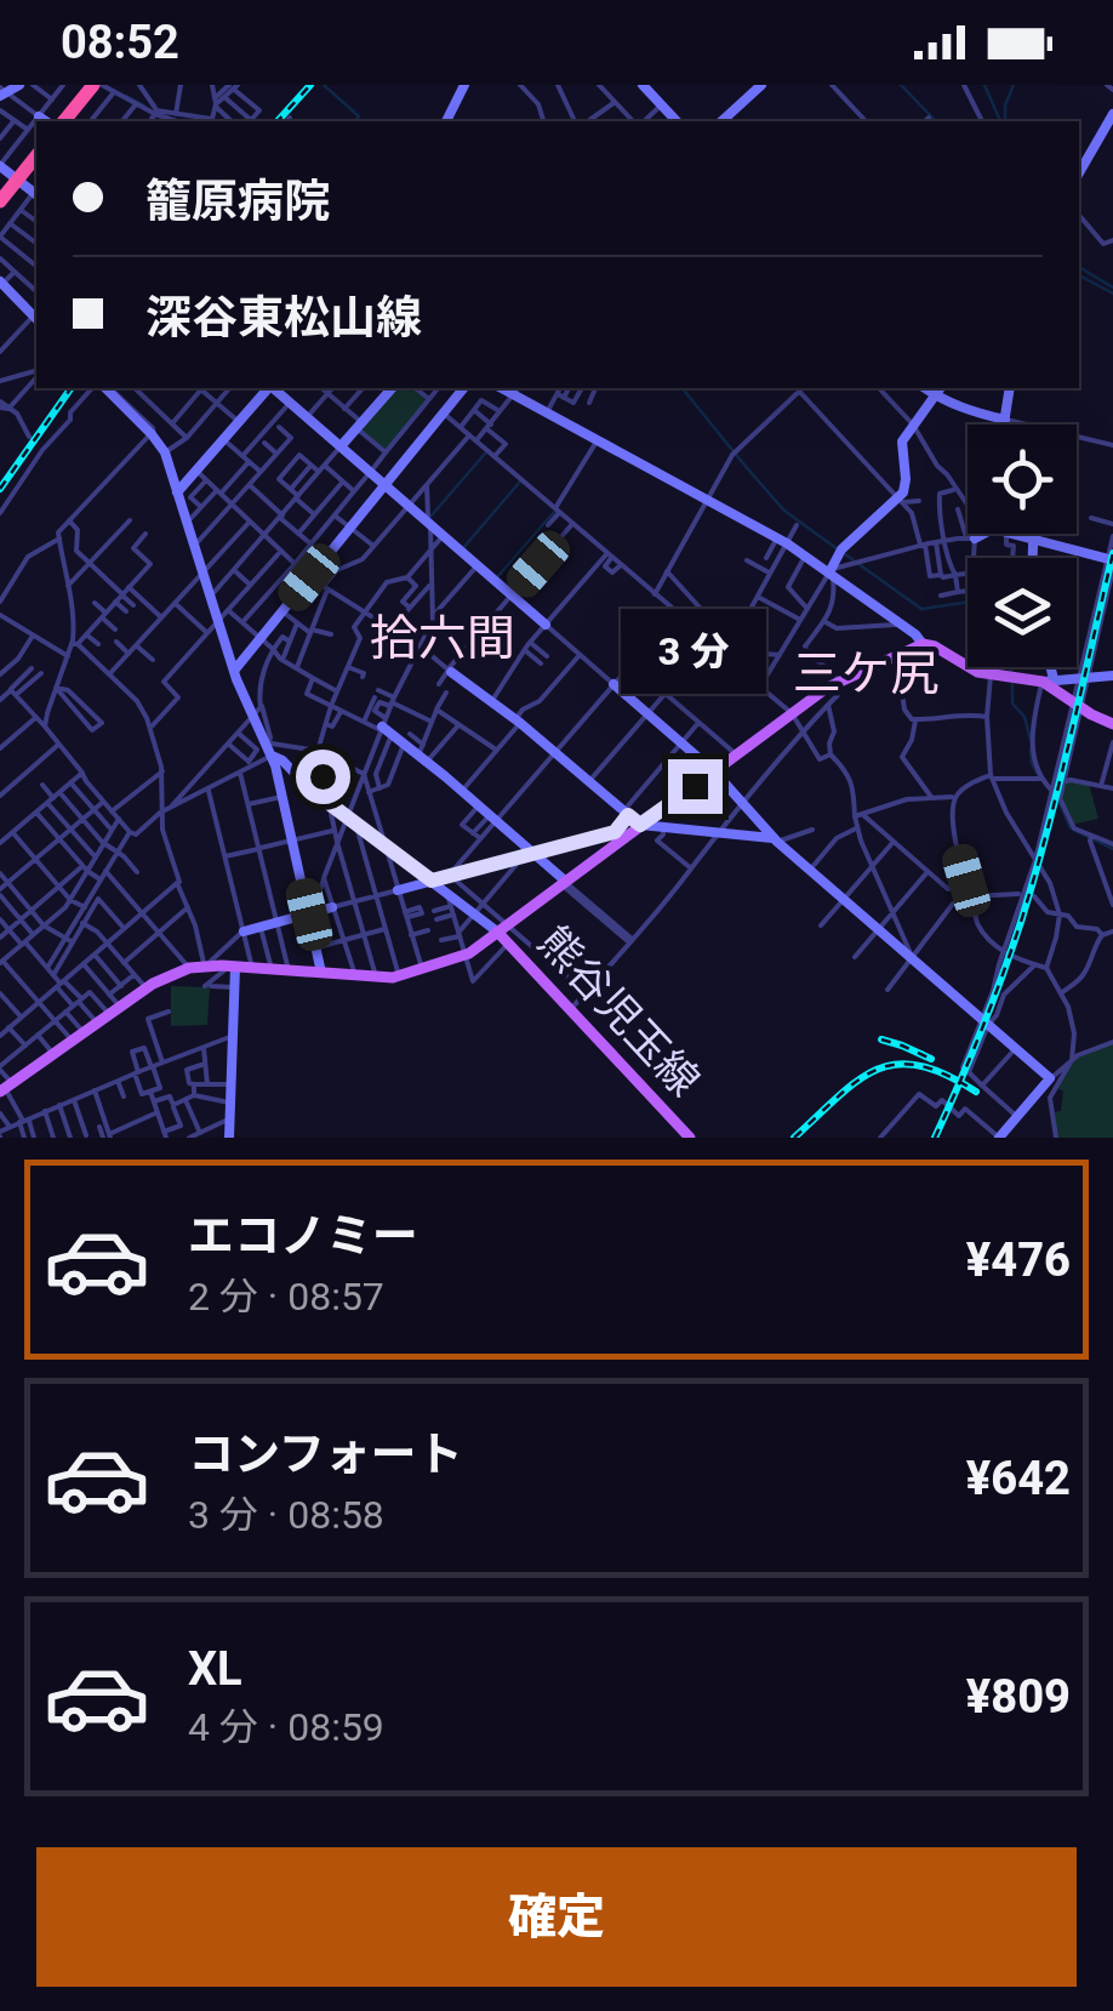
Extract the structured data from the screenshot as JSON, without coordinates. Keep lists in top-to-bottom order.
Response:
{
  "streets": {
    "main road": ["熊谷児玉線"]
  },
  "districts": ["拾六間", "三ケ尻"],
  "page": {
    "status": "08:52",
    "banner": ["籠原病院", "深谷東松山線"],
    "bubble": "3 分",
    "list": [
      {
        "name": "エコノミー",
        "note": "2 分 · 08:57",
        "value": "¥476"
      },
      {
        "name": "コンフォート",
        "note": "3 分 · 08:58",
        "value": "¥642"
      },
      {
        "name": "XL",
        "note": "4 分 · 08:59",
        "value": "¥809"
      }
    ],
    "buttons": "確定"
  }
}
